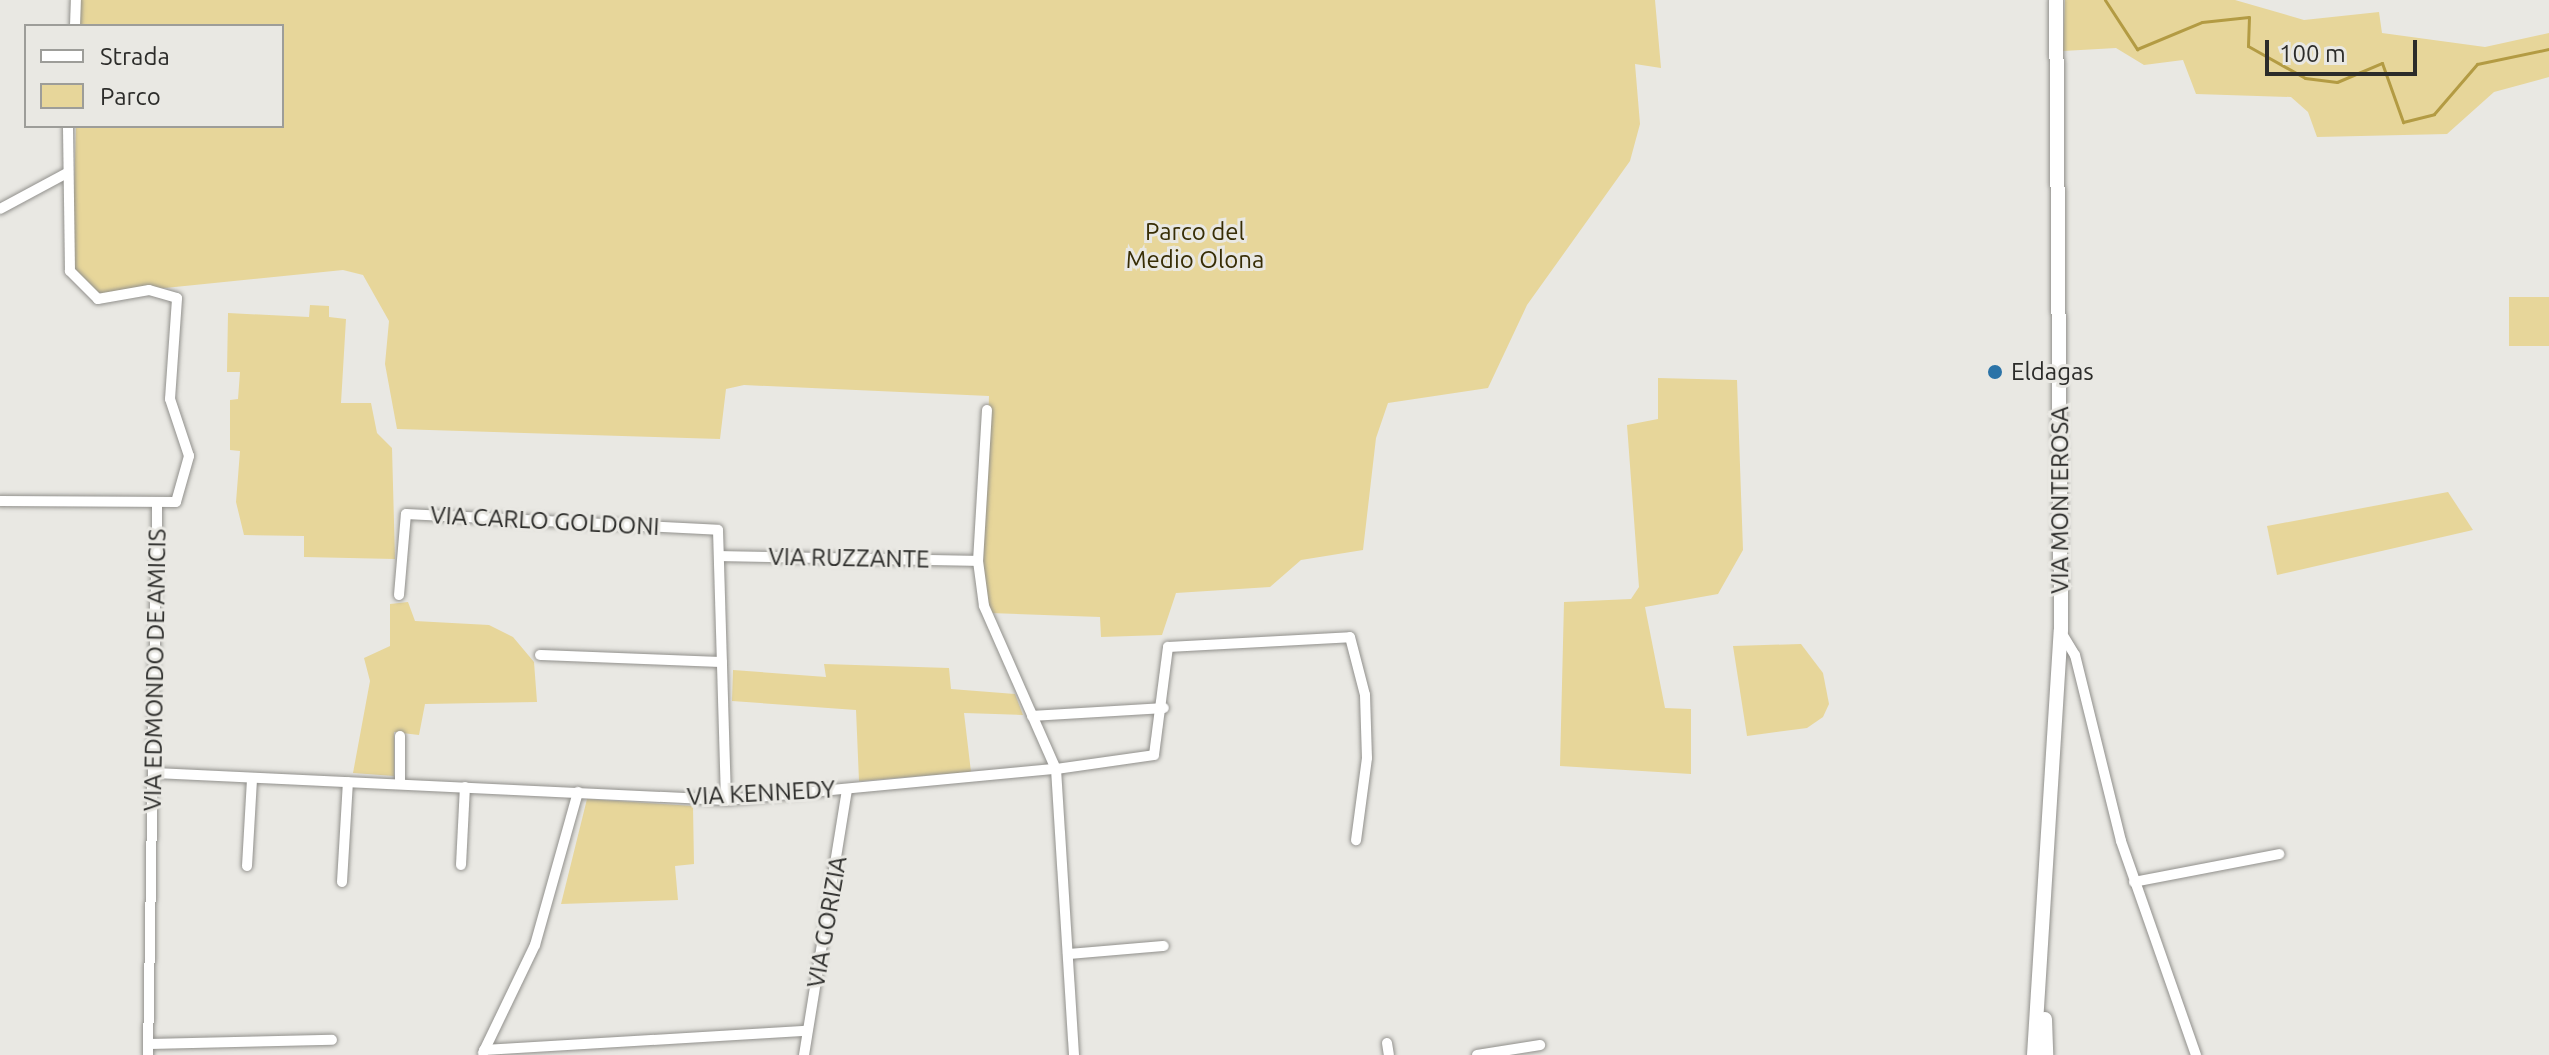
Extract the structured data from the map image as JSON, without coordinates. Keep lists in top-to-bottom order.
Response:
{
  "streets": {
    "main road": ["VIA MONTEROSA"],
    "street": [
      "VIA CARLO GOLDONI",
      "VIA RUZZANTE",
      "VIA EDMONDO DE AMICIS",
      "VIA KENNEDY",
      "VIA GORIZIA"
    ]
  },
  "crossings": [
    ["VIA CARLO GOLDONI", "VIA RUZZANTE"],
    ["VIA EDMONDO DE AMICIS", "VIA KENNEDY"],
    ["VIA KENNEDY", "VIA GORIZIA"]
  ],
  "parks": ["Parco del Medio Olona"],
  "places": ["Eldagas"],
  "legend": ["Strada", "Parco"],
  "scale_bar": "100 m"
}
